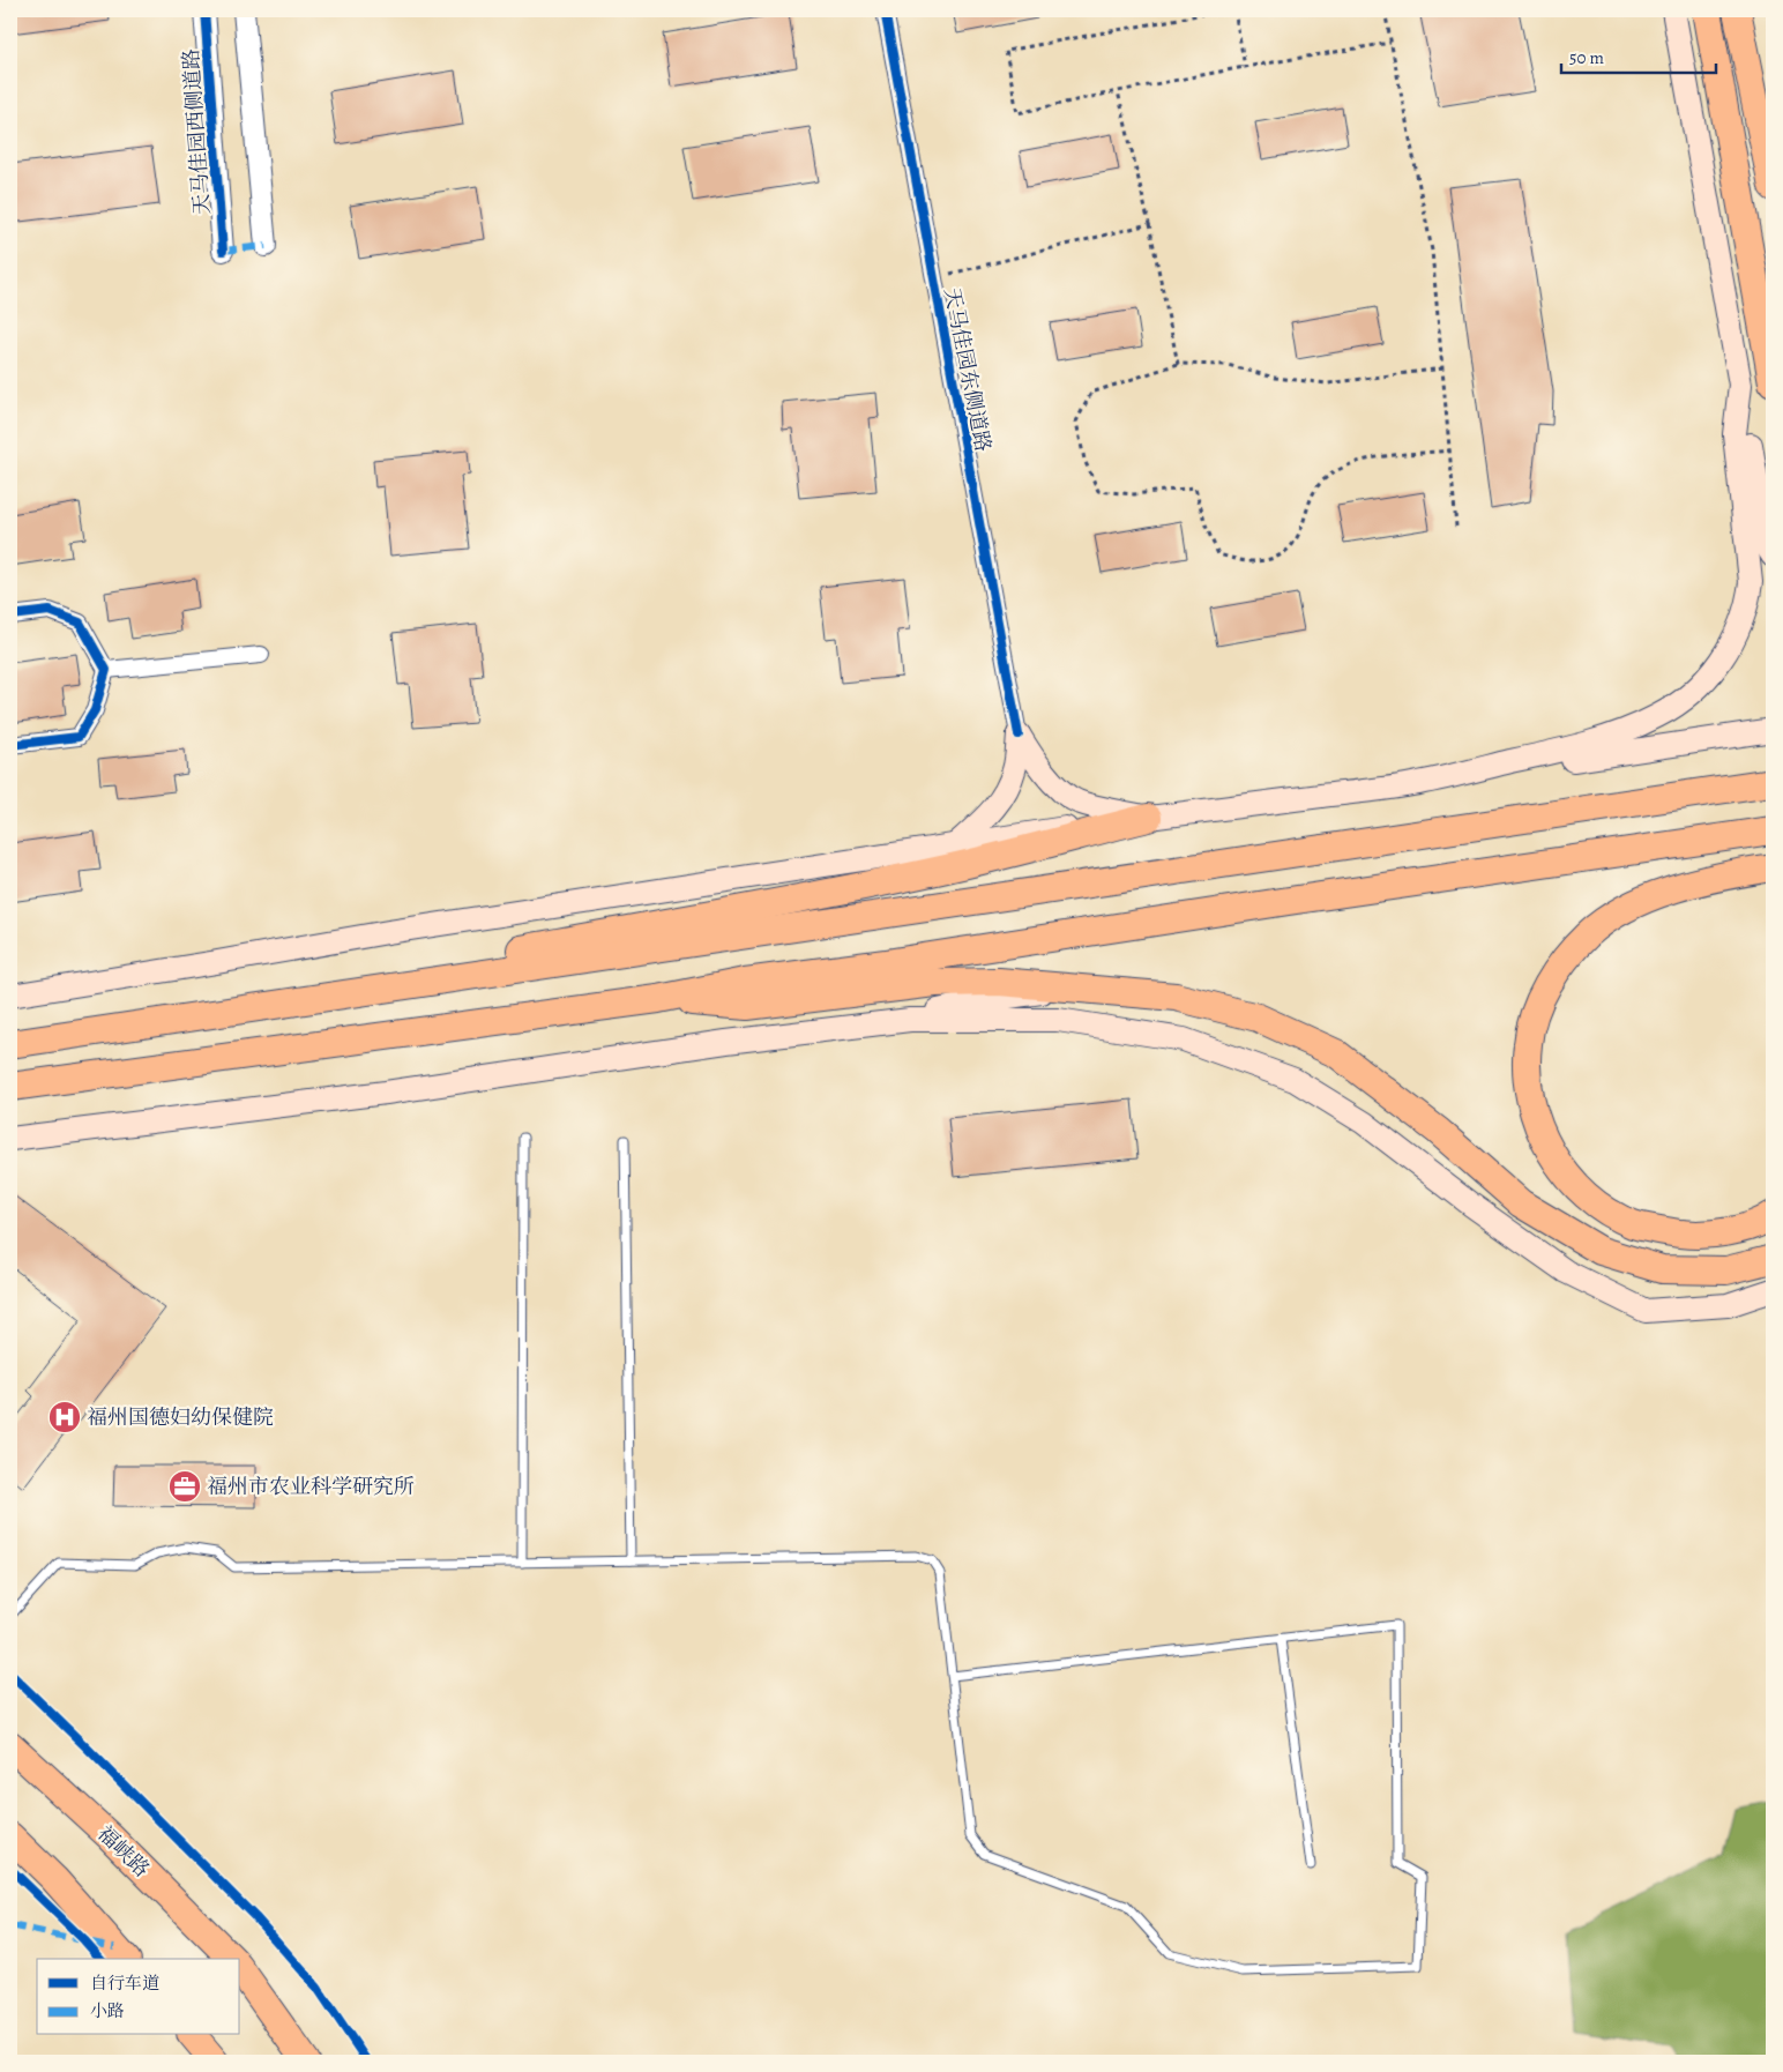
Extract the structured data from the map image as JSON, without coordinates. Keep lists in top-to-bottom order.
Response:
{
  "streets": {
    "highway": ["福峡路"],
    "street": ["天马佳园西侧道路", "天马佳园东侧道路"]
  },
  "places": {
    "hospital": ["福州国德妇幼保健院"],
    "office": ["福州市农业科学研究所"]
  },
  "legend": ["自行车道", "小路"],
  "scale_bar": "50 m"
}
